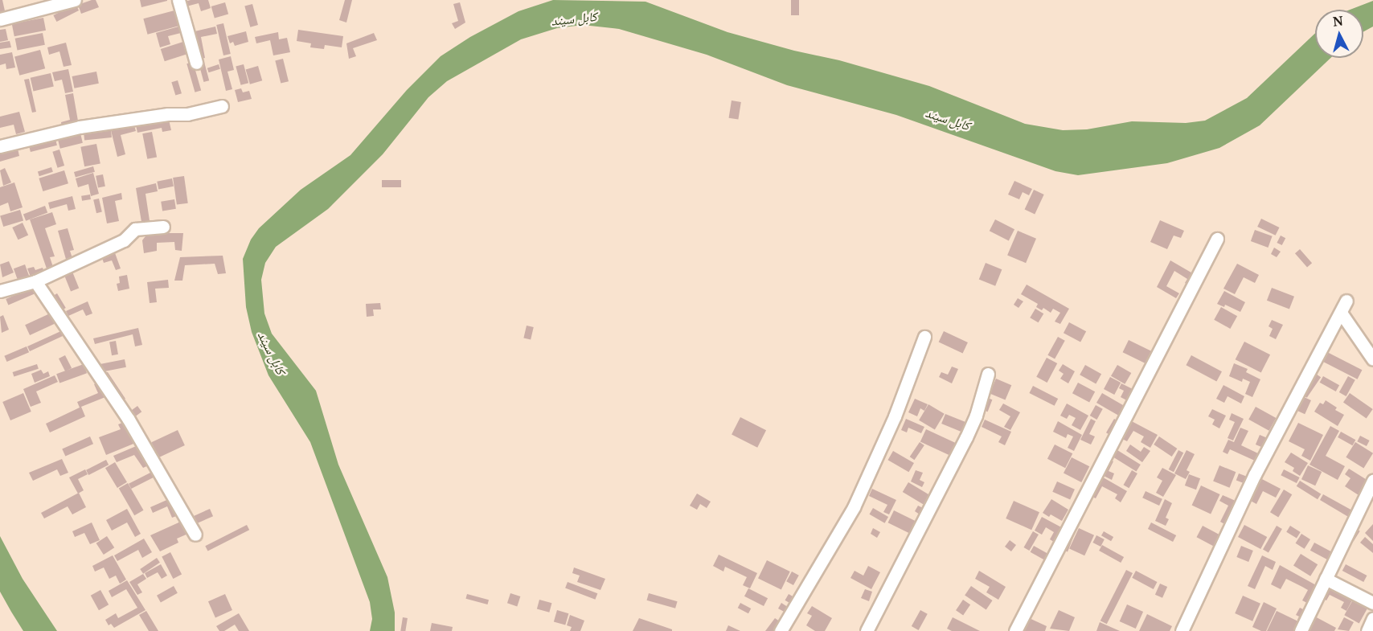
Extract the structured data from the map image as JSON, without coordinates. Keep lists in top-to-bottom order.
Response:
{
  "water": ["کابل سيند"],
  "north": "top"
}
